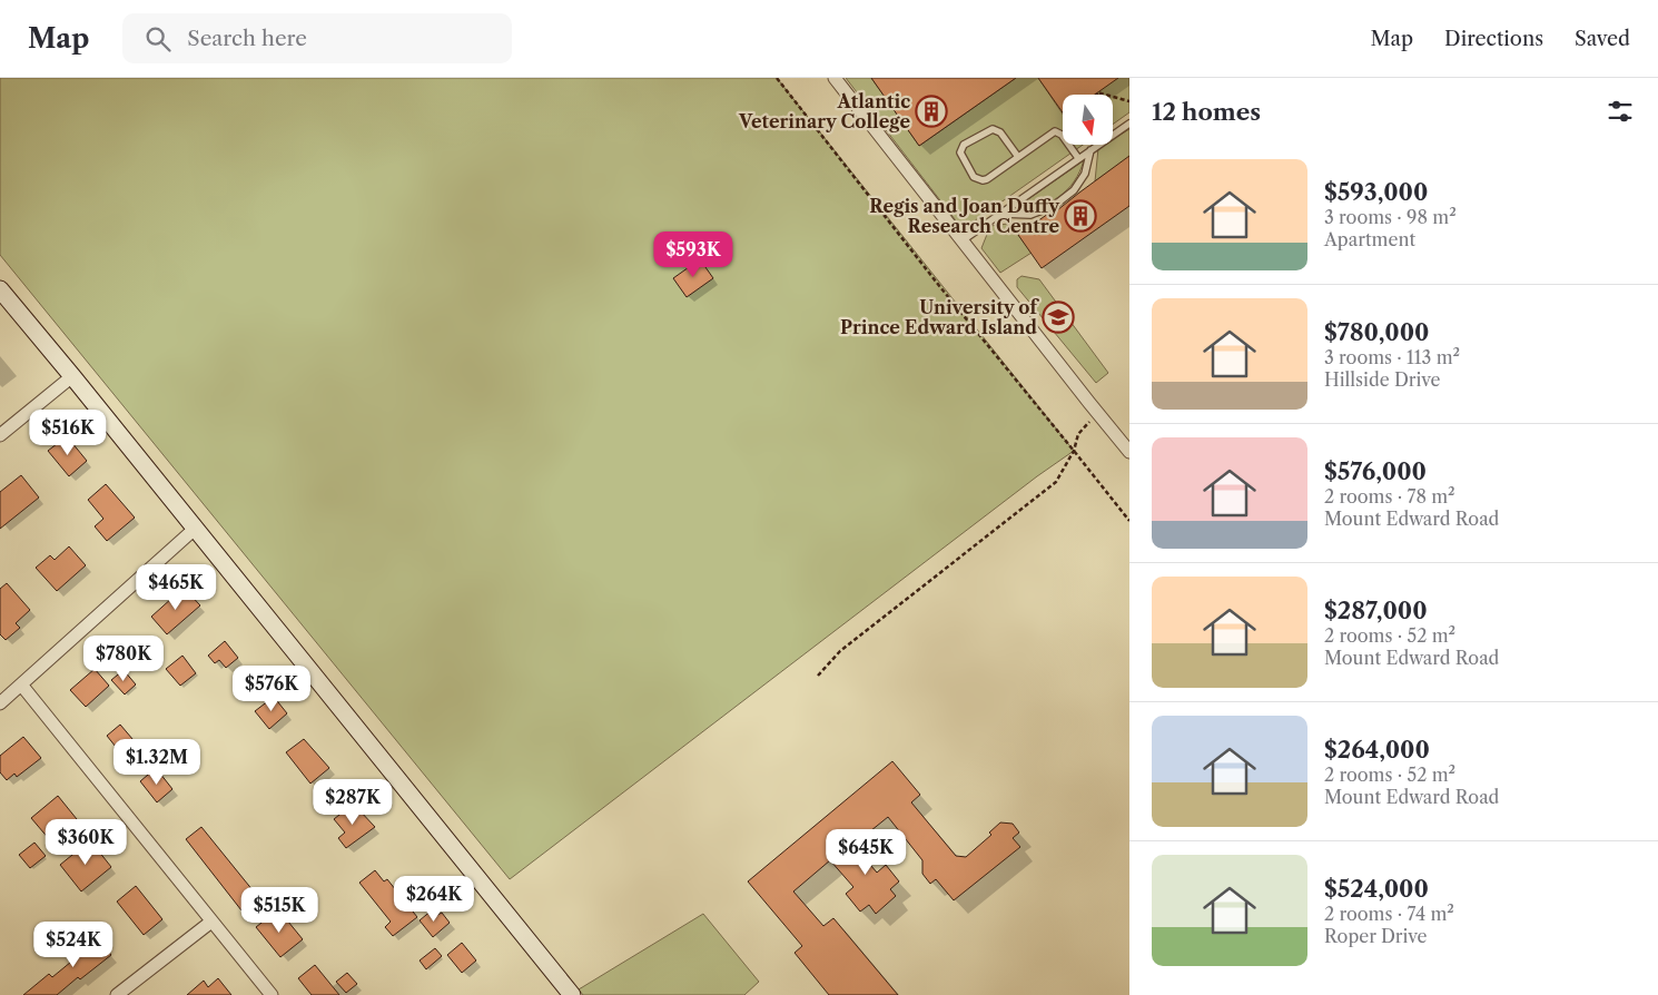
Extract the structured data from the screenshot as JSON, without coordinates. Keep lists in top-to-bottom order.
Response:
{
  "places": {
    "building": ["Atlantic Veterinary College", "Regis and Joan Duffy Research Centre"],
    "school or university": ["University of Prince Edward Island"]
  },
  "north": "bottom",
  "page": {
    "header": "Map",
    "search": "Search here",
    "nav": ["Map", "Directions", "Saved"],
    "heading": "12 homes",
    "list": [
      {
        "name": "$593,000",
        "note": "3 rooms · 98 m² · Apartment"
      },
      {
        "name": "$780,000",
        "note": "3 rooms · 113 m² · Hillside Drive"
      },
      {
        "name": "$576,000",
        "note": "2 rooms · 78 m² · Mount Edward Road"
      },
      {
        "name": "$287,000",
        "note": "2 rooms · 52 m² · Mount Edward Road"
      },
      {
        "name": "$264,000",
        "note": "2 rooms · 52 m² · Mount Edward Road"
      },
      {
        "name": "$524,000",
        "note": "2 rooms · 74 m² · Roper Drive"
      }
    ],
    "price": [
      "$593K",
      "$516K",
      "$465K",
      "$780K",
      "$576K",
      "$1.32M",
      "$287K",
      "$360K",
      "$645K",
      "$264K",
      "$515K",
      "$524K"
    ]
  }
}
